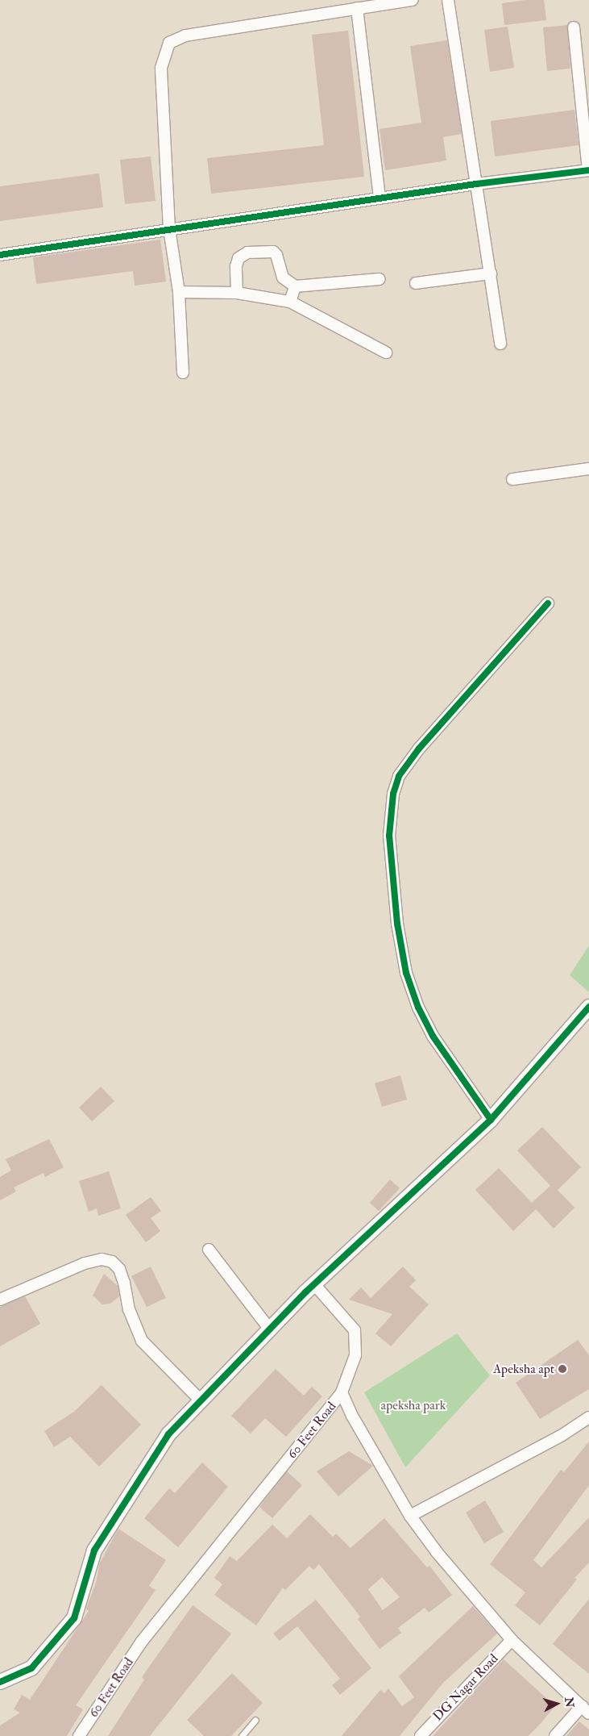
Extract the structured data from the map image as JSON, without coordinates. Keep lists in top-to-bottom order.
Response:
{
  "streets": {
    "street": ["60 Feet Road", "DG Nagar Road"]
  },
  "crossings": [
    ["60 Feet Road", "DG Nagar Road"]
  ],
  "parks": ["apeksha park"],
  "places": ["Apeksha apt"],
  "north": "right"
}
